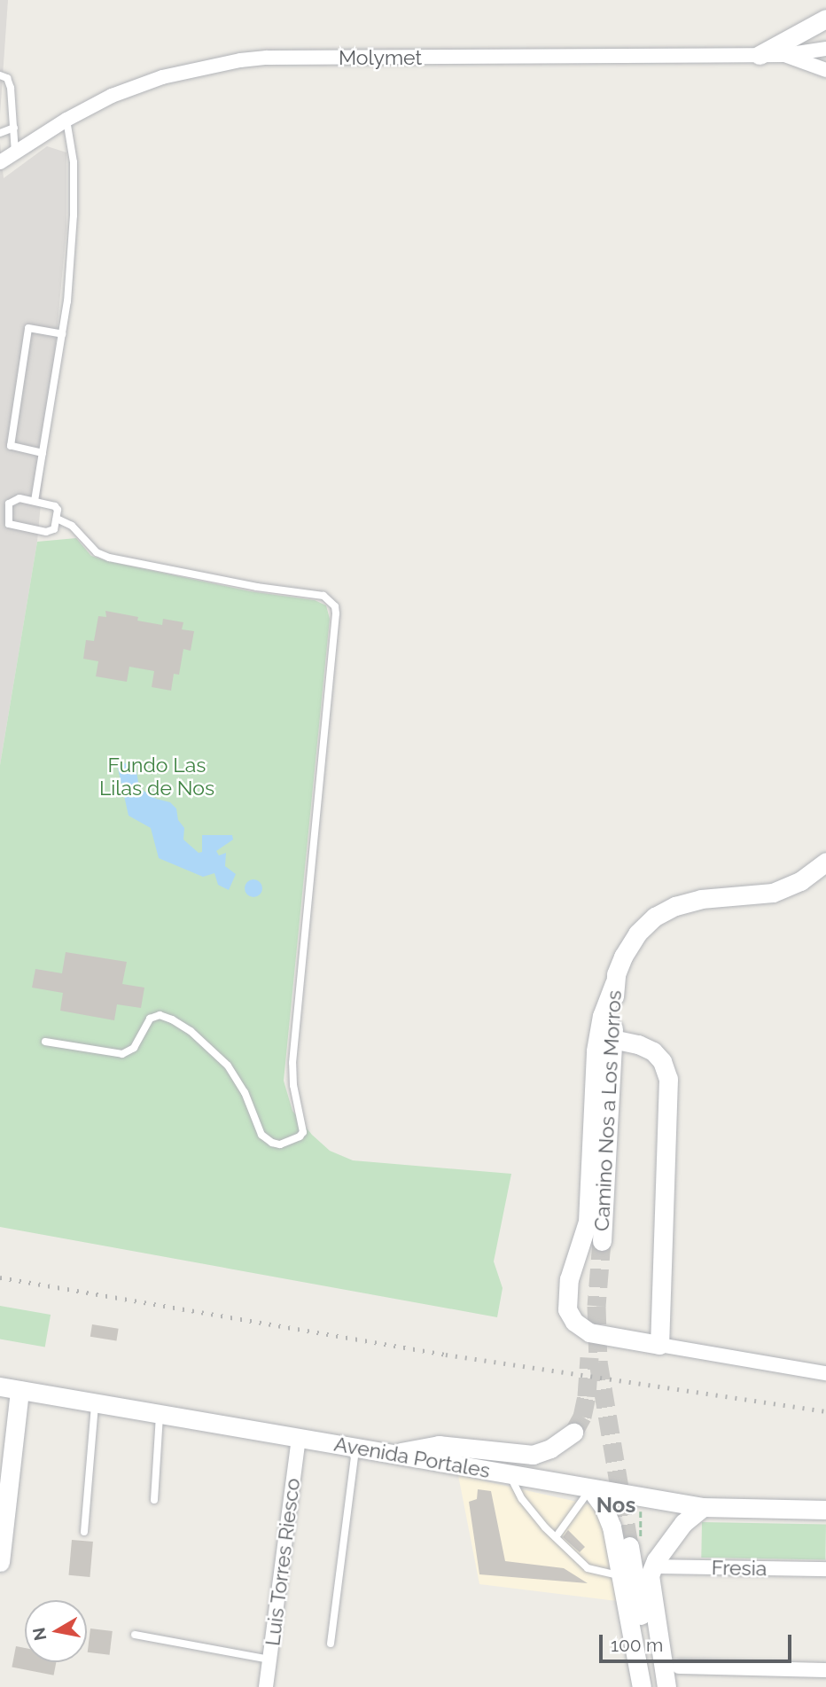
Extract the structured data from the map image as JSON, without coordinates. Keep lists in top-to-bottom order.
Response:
{
  "streets": {
    "main road": ["Camino Nos a Los Morros", "Avenida Portales"],
    "street": ["Molymet", "Luis Torres Riesco", "Fresia"]
  },
  "crossings": [
    ["Avenida Portales", "Luis Torres Riesco"]
  ],
  "districts": ["Nos"],
  "parks": ["Fundo Las Lilas de Nos"],
  "scale_bar": "100 m",
  "north": "left"
}
